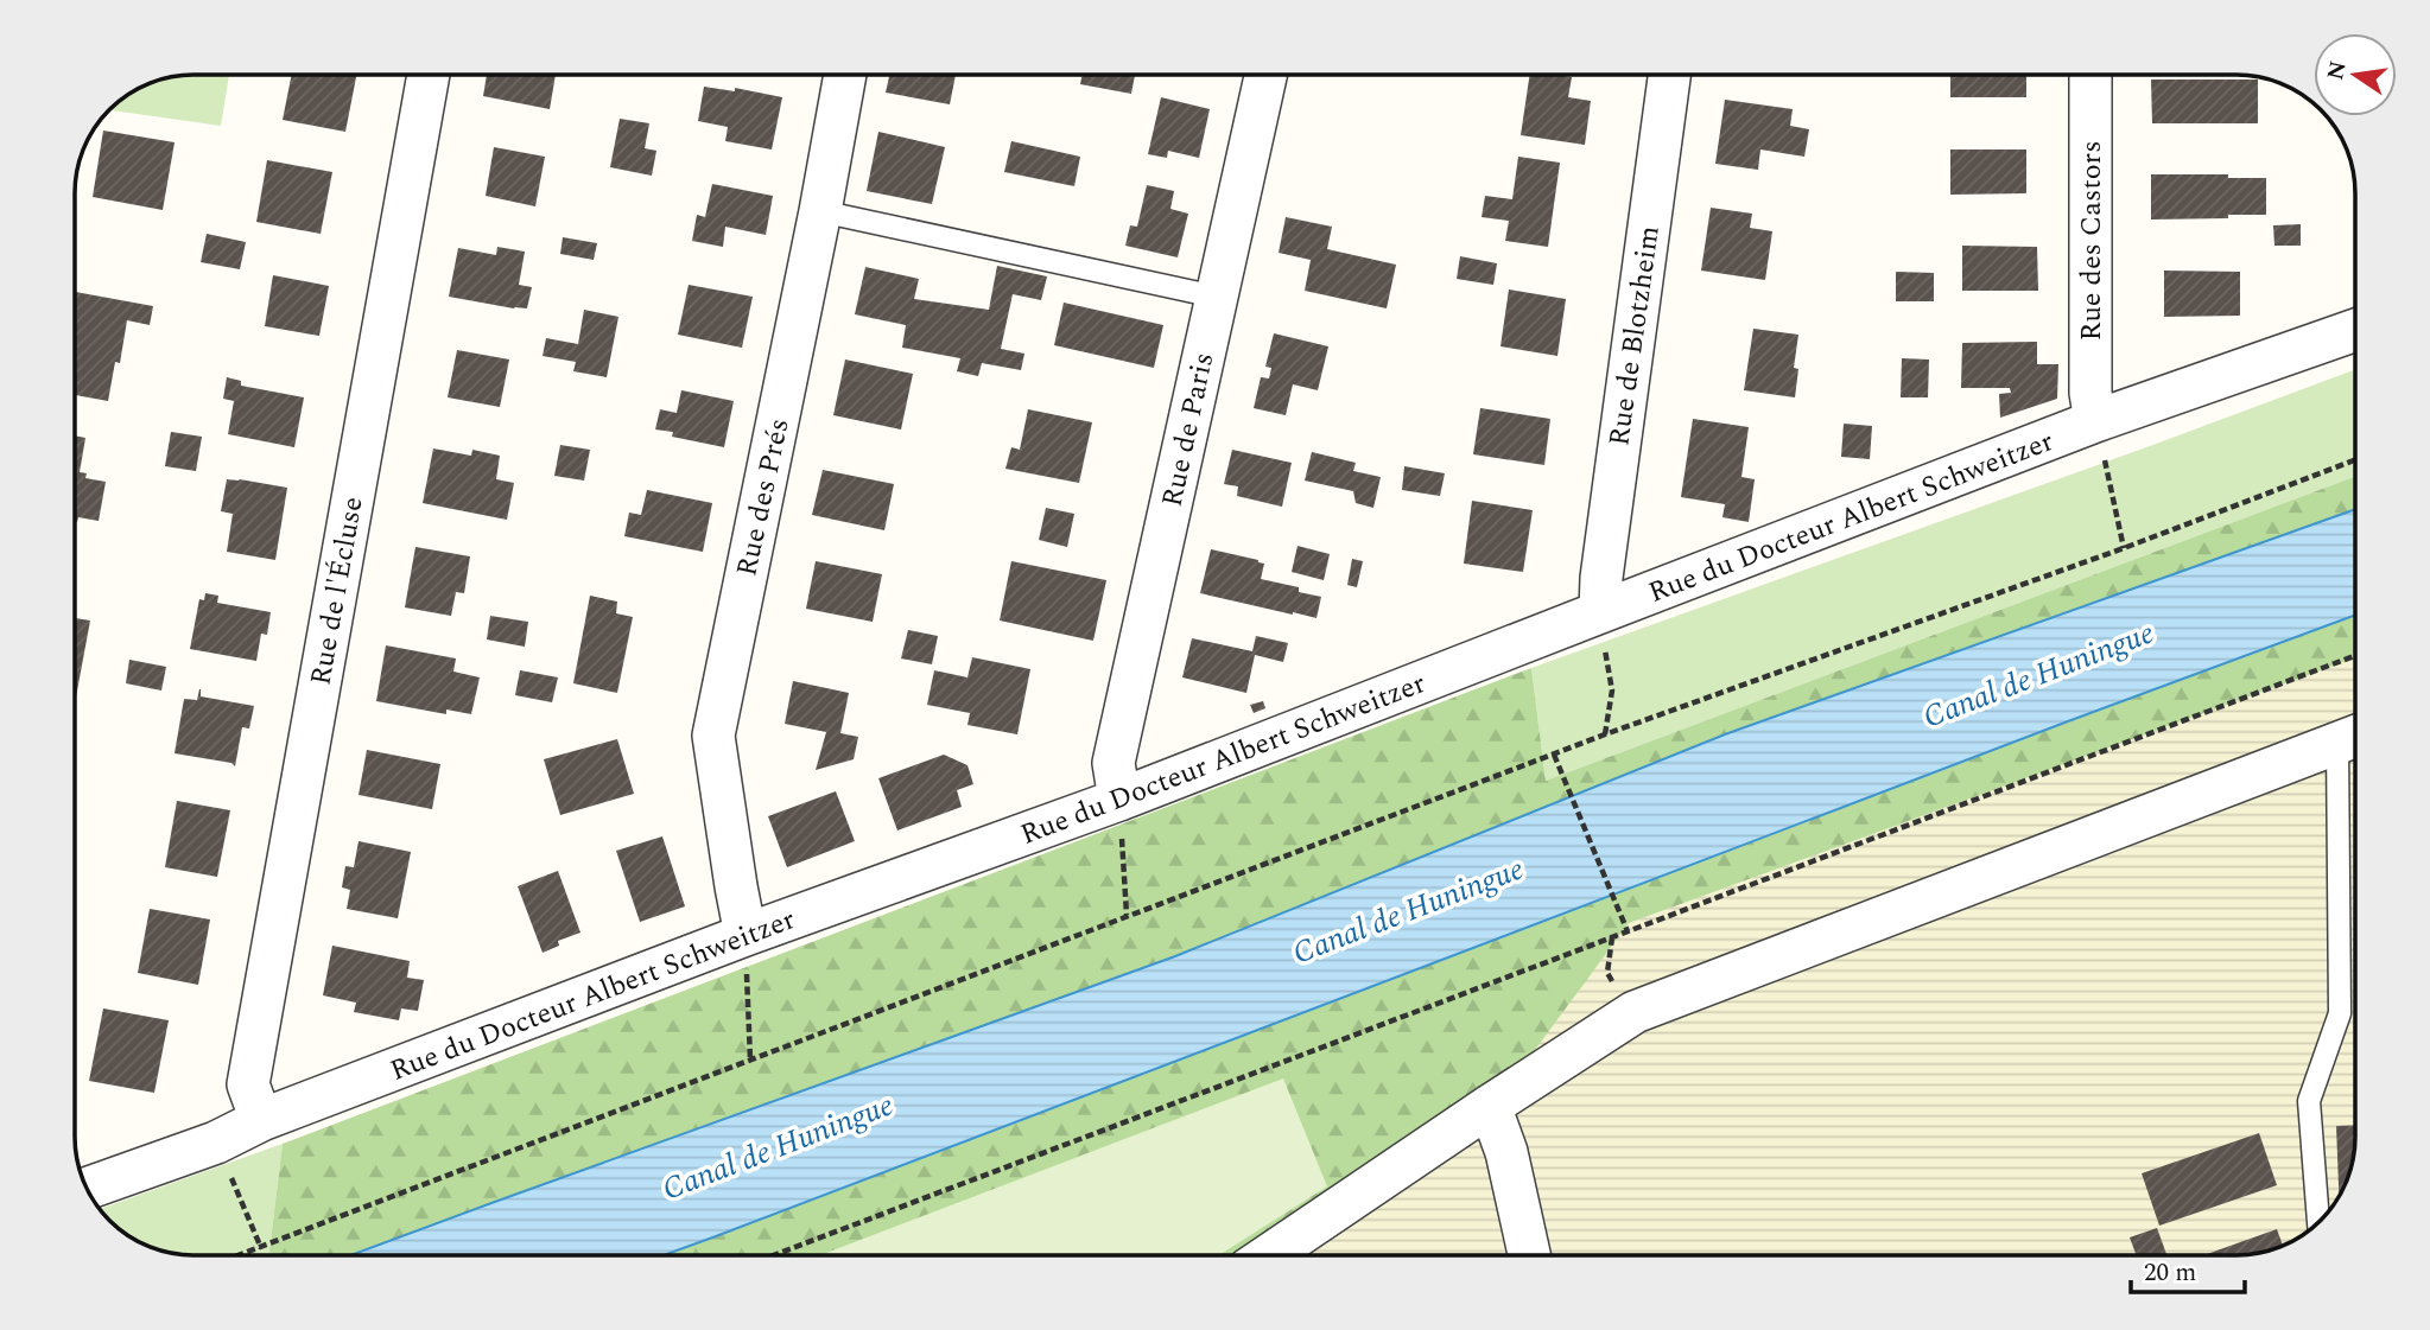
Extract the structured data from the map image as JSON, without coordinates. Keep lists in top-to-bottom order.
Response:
{
  "streets": {
    "street": [
      "Rue des Castors",
      "Rue de Blotzheim",
      "Rue de Paris",
      "Rue des Prés",
      "Rue du Docteur Albert Schweitzer",
      "Rue de l'Écluse"
    ]
  },
  "crossings": [
    ["Rue des Castors", "Rue du Docteur Albert Schweitzer"],
    ["Rue de Blotzheim", "Rue du Docteur Albert Schweitzer"],
    ["Rue de Paris", "Rue du Docteur Albert Schweitzer"],
    ["Rue des Prés", "Rue du Docteur Albert Schweitzer"],
    ["Rue du Docteur Albert Schweitzer", "Rue de l'Écluse"]
  ],
  "water": ["Canal de Huningue"],
  "scale_bar": "20 m",
  "north": "left"
}
